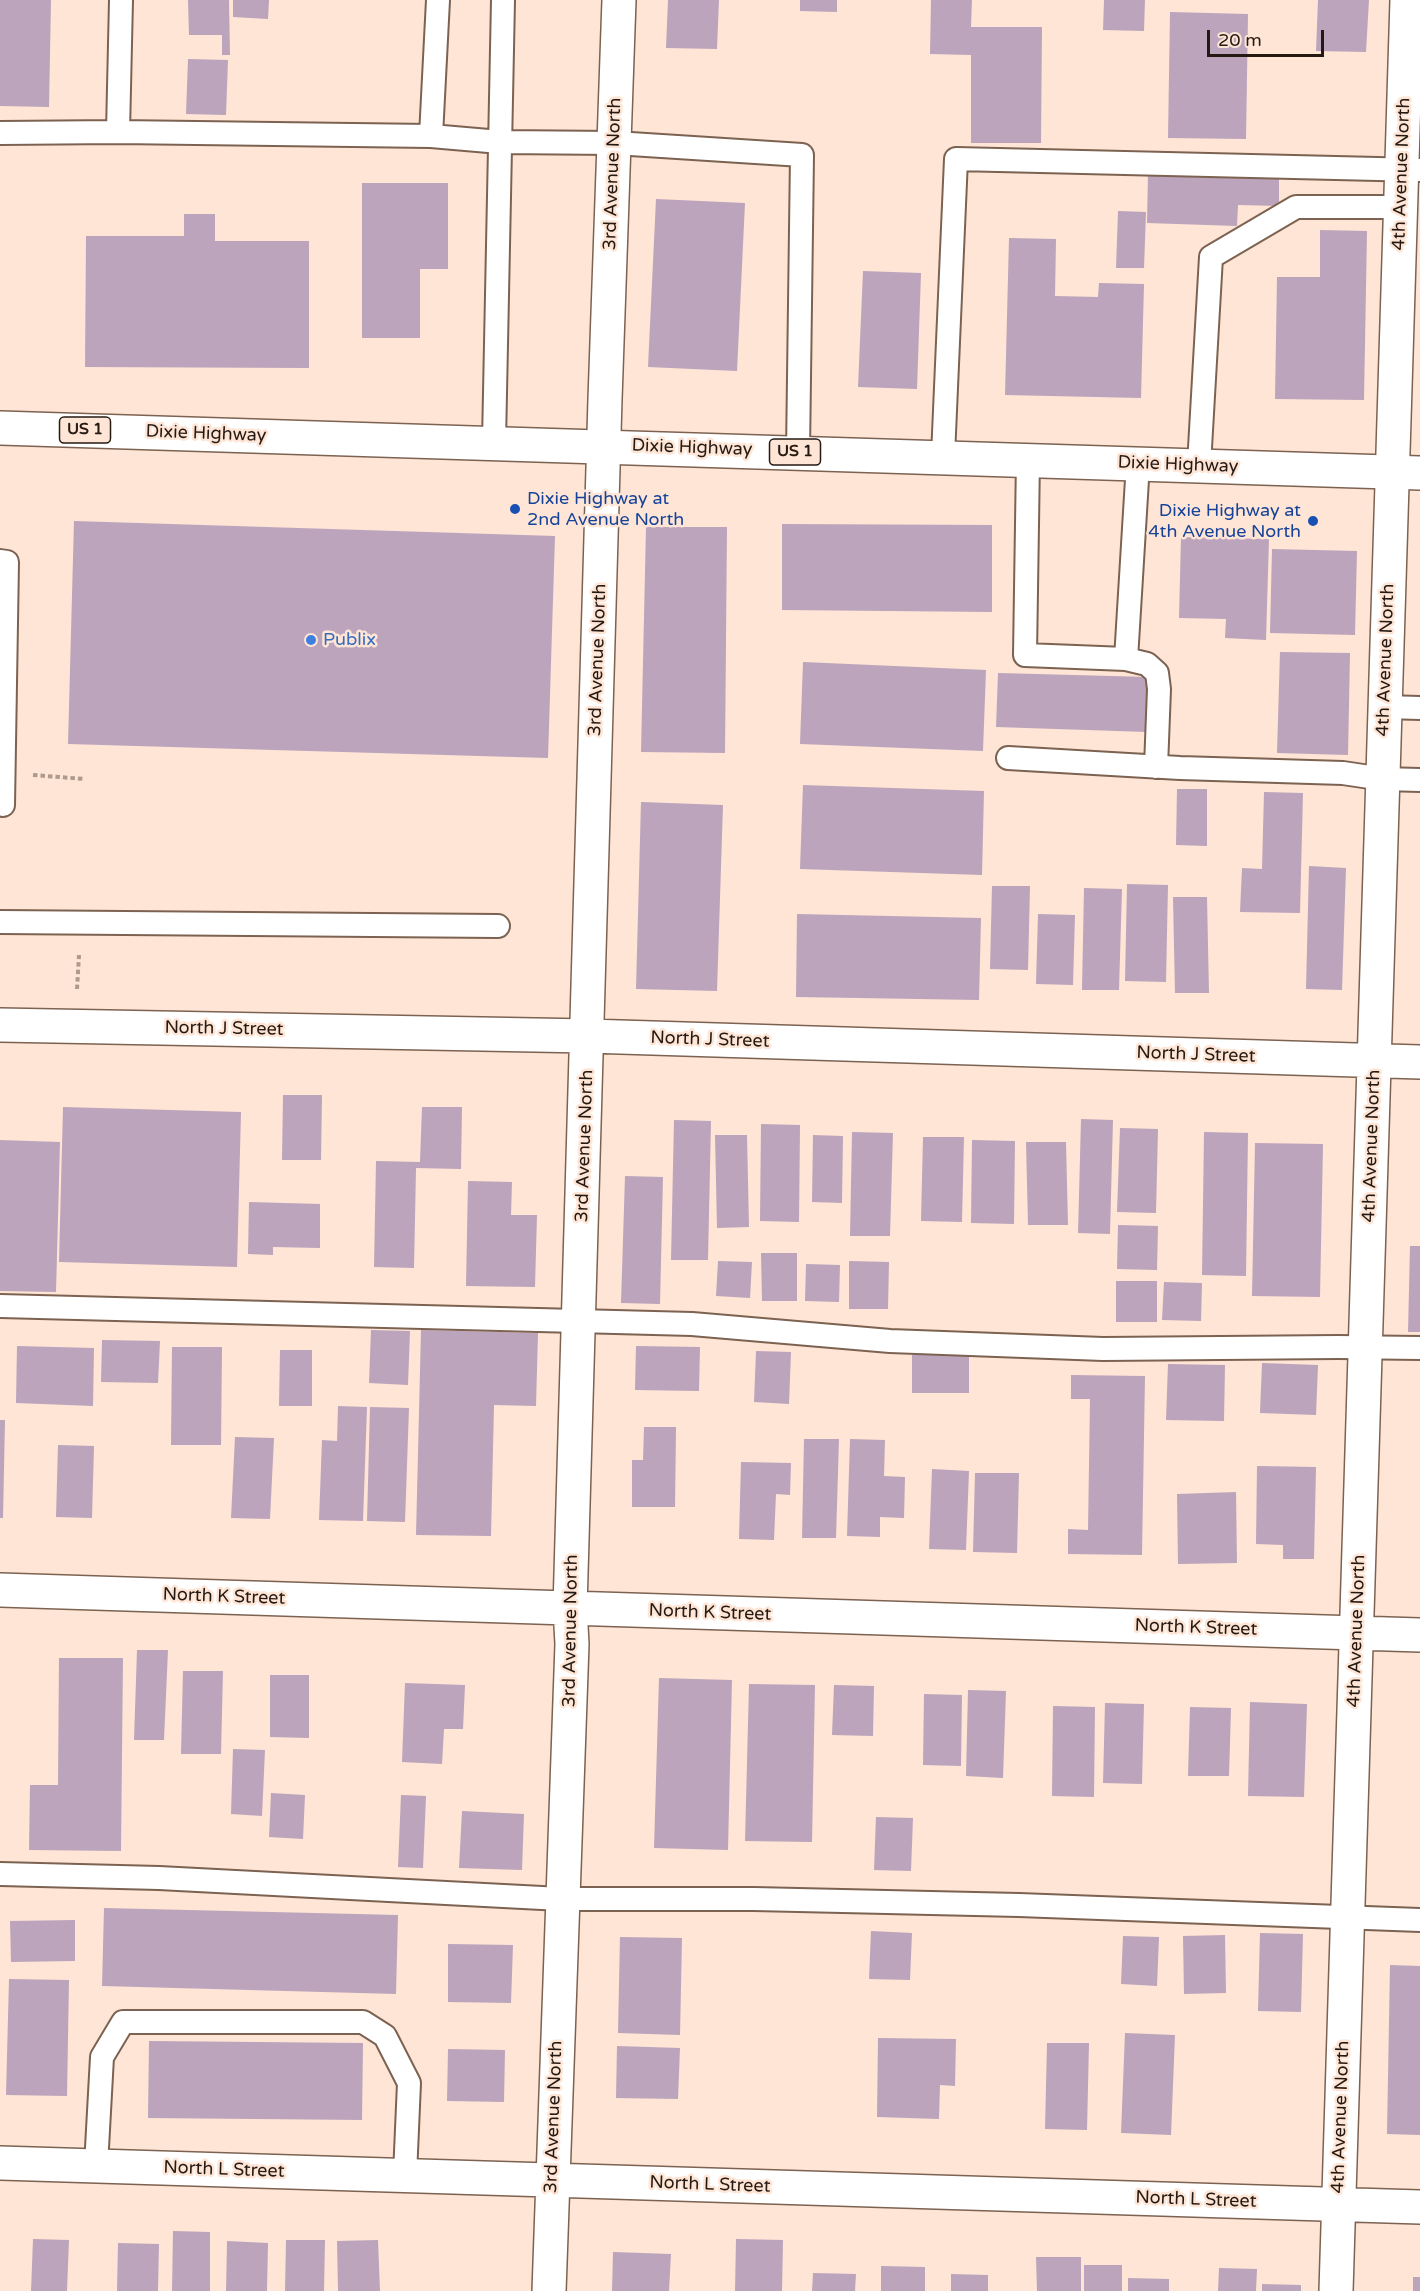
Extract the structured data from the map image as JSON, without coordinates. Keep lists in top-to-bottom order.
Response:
{
  "streets": {
    "street": [
      "3rd Avenue North",
      "4th Avenue North",
      "US 1",
      "Dixie Highway",
      "North J Street",
      "North K Street",
      "North L Street"
    ]
  },
  "crossings": [
    ["3rd Avenue North", "Dixie Highway"],
    ["3rd Avenue North", "North J Street"],
    ["3rd Avenue North", "North K Street"],
    ["3rd Avenue North", "North L Street"],
    ["4th Avenue North", "Dixie Highway"],
    ["4th Avenue North", "North J Street"],
    ["4th Avenue North", "North K Street"],
    ["4th Avenue North", "North L Street"]
  ],
  "places": ["Dixie Highway at 2nd Avenue North", "Dixie Highway at 4th Avenue North", "Publix"],
  "scale_bar": "20 m"
}
